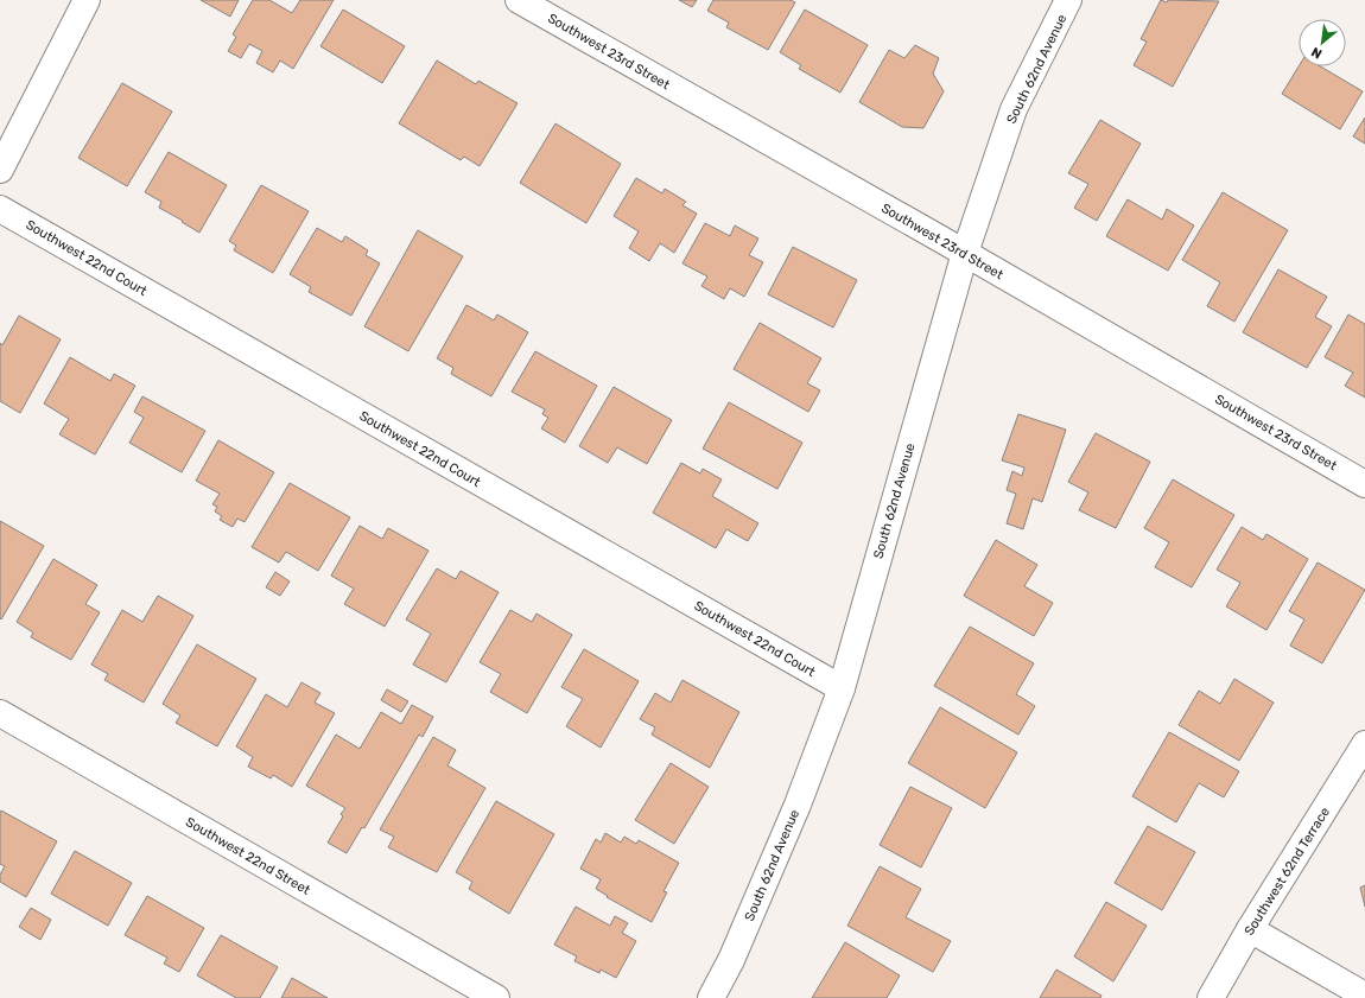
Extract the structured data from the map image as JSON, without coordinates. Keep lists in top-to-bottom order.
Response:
{
  "streets": {
    "street": [
      "Southwest 23rd Street",
      "South 62nd Avenue",
      "Southwest 22nd Court",
      "Southwest 22nd Street",
      "Southwest 62nd Terrace"
    ]
  },
  "crossings": [
    ["Southwest 23rd Street", "South 62nd Avenue"],
    ["South 62nd Avenue", "Southwest 22nd Court"]
  ],
  "north": "bottom left"
}
